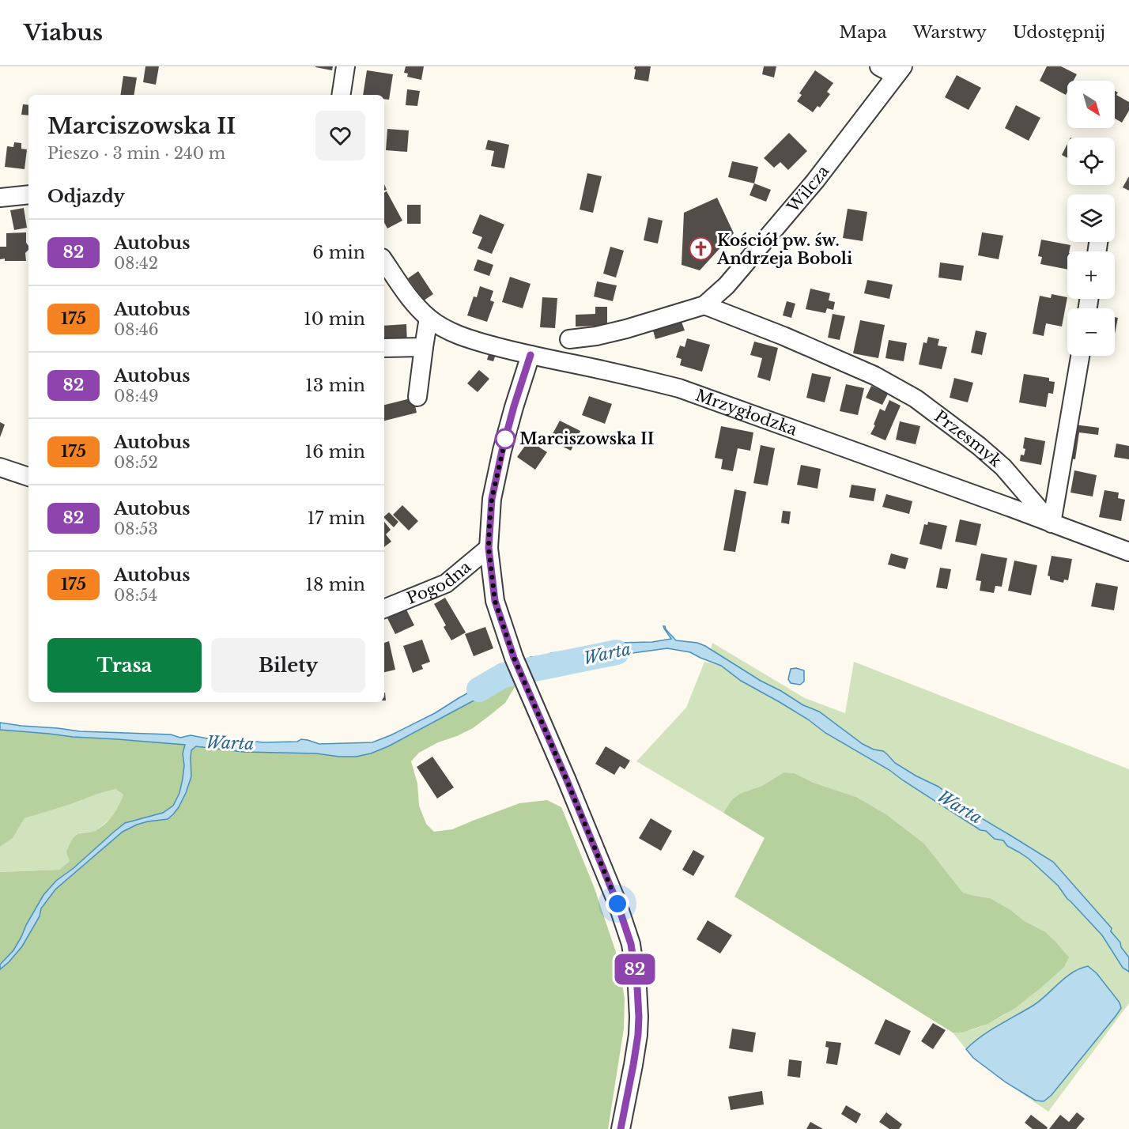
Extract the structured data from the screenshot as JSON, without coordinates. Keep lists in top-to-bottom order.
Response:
{
  "streets": {
    "street": [
      "Wilcza",
      "Mrzygłodzka",
      "Przesmyk",
      "Pogodna"
    ]
  },
  "crossings": [
    ["Wilcza", "Przesmyk"],
    ["Mrzygłodzka", "Przesmyk"]
  ],
  "water": ["Warta"],
  "places": {
    "church": ["Kościół pw. św. Andrzeja Boboli"],
    "other": ["Marciszowska II"]
  },
  "lines": ["bus line 82"],
  "north": "bottom right",
  "page": {
    "header": "Viabus",
    "nav": ["Mapa", "Warstwy", "Udostępnij"],
    "on_map": "82",
    "map_buttons": ["+", "−"],
    "heading": [
      ["Marciszowska II", "Pieszo · 3 min · 240 m"],
      "Odjazdy"
    ],
    "list": [
      {
        "mark": "82",
        "name": "Autobus",
        "note": "08:42",
        "value": "6 min"
      },
      {
        "mark": "175",
        "name": "Autobus",
        "note": "08:46",
        "value": "10 min"
      },
      {
        "mark": "82",
        "name": "Autobus",
        "note": "08:49",
        "value": "13 min"
      },
      {
        "mark": "175",
        "name": "Autobus",
        "note": "08:52",
        "value": "16 min"
      },
      {
        "mark": "82",
        "name": "Autobus",
        "note": "08:53",
        "value": "17 min"
      },
      {
        "mark": "175",
        "name": "Autobus",
        "note": "08:54",
        "value": "18 min"
      }
    ],
    "buttons": ["Trasa", "Bilety"]
  }
}
